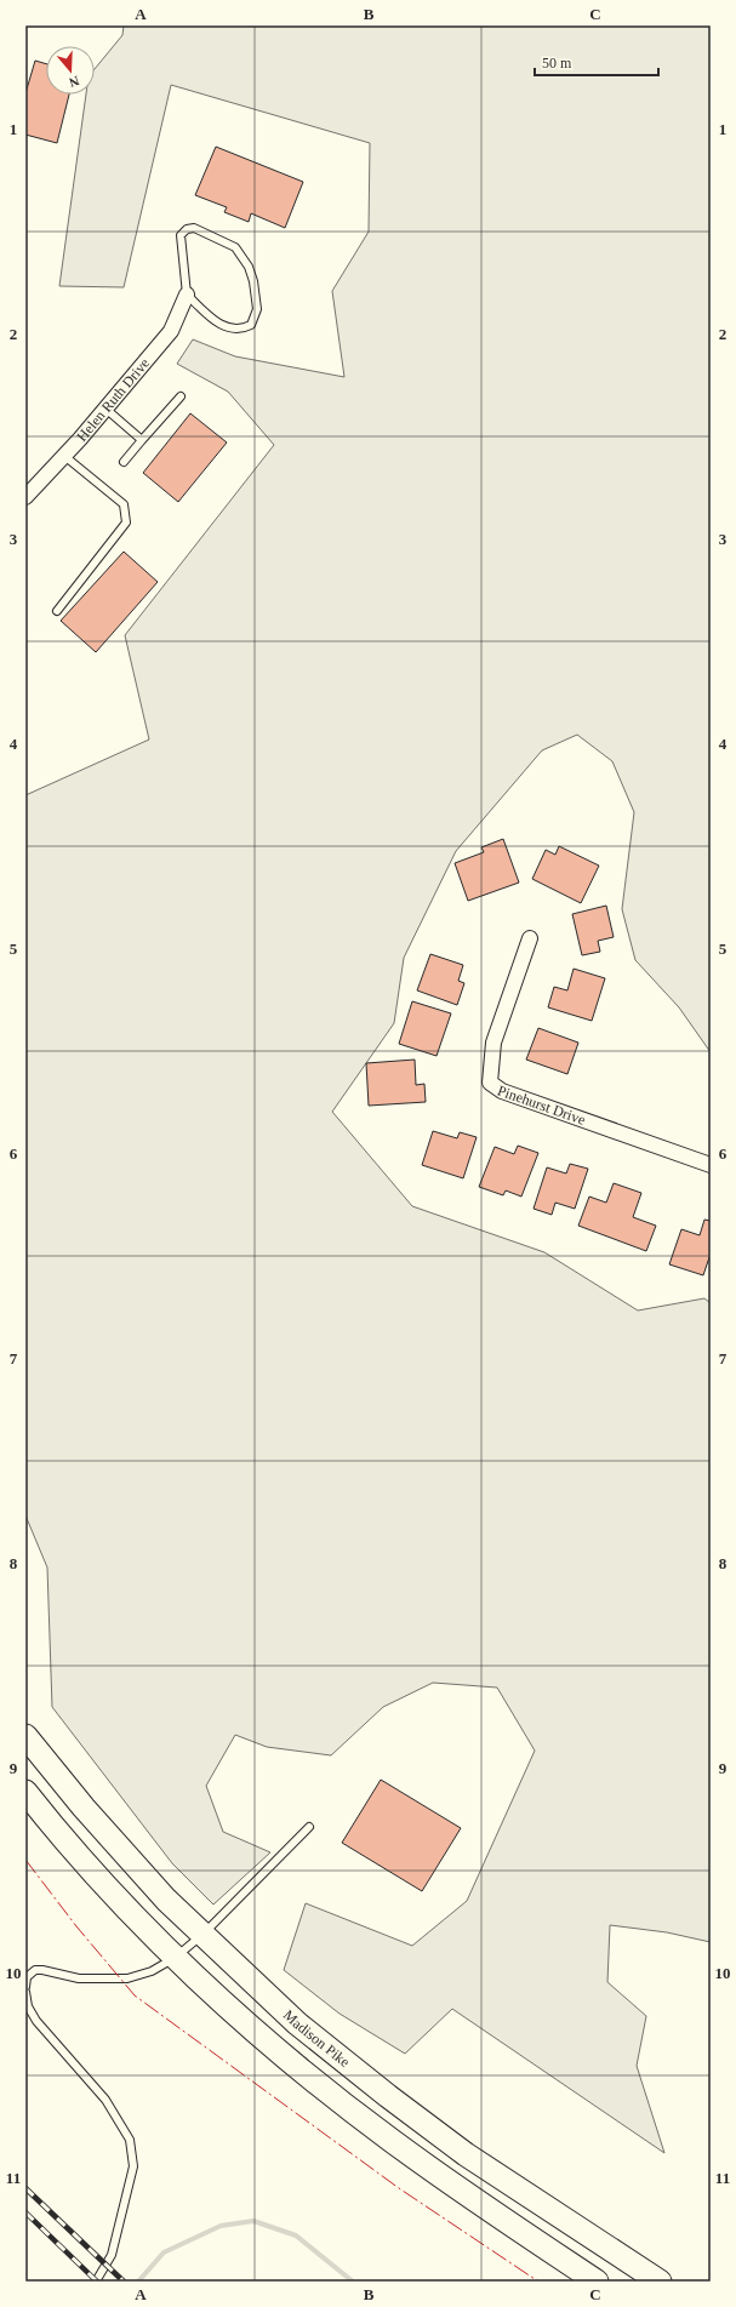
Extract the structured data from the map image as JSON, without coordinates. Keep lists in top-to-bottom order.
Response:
{
  "streets": {
    "main road": ["Madison Pike"],
    "street": ["Helen Ruth Drive", "Pinehurst Drive"]
  },
  "scale_bar": "50 m",
  "north": "bottom",
  "grid": {
    "columns": ["A", "B", "C"],
    "rows": [
      "1",
      "2",
      "3",
      "4",
      "5",
      "6",
      "7",
      "8",
      "9",
      "10",
      "11"
    ]
  }
}
